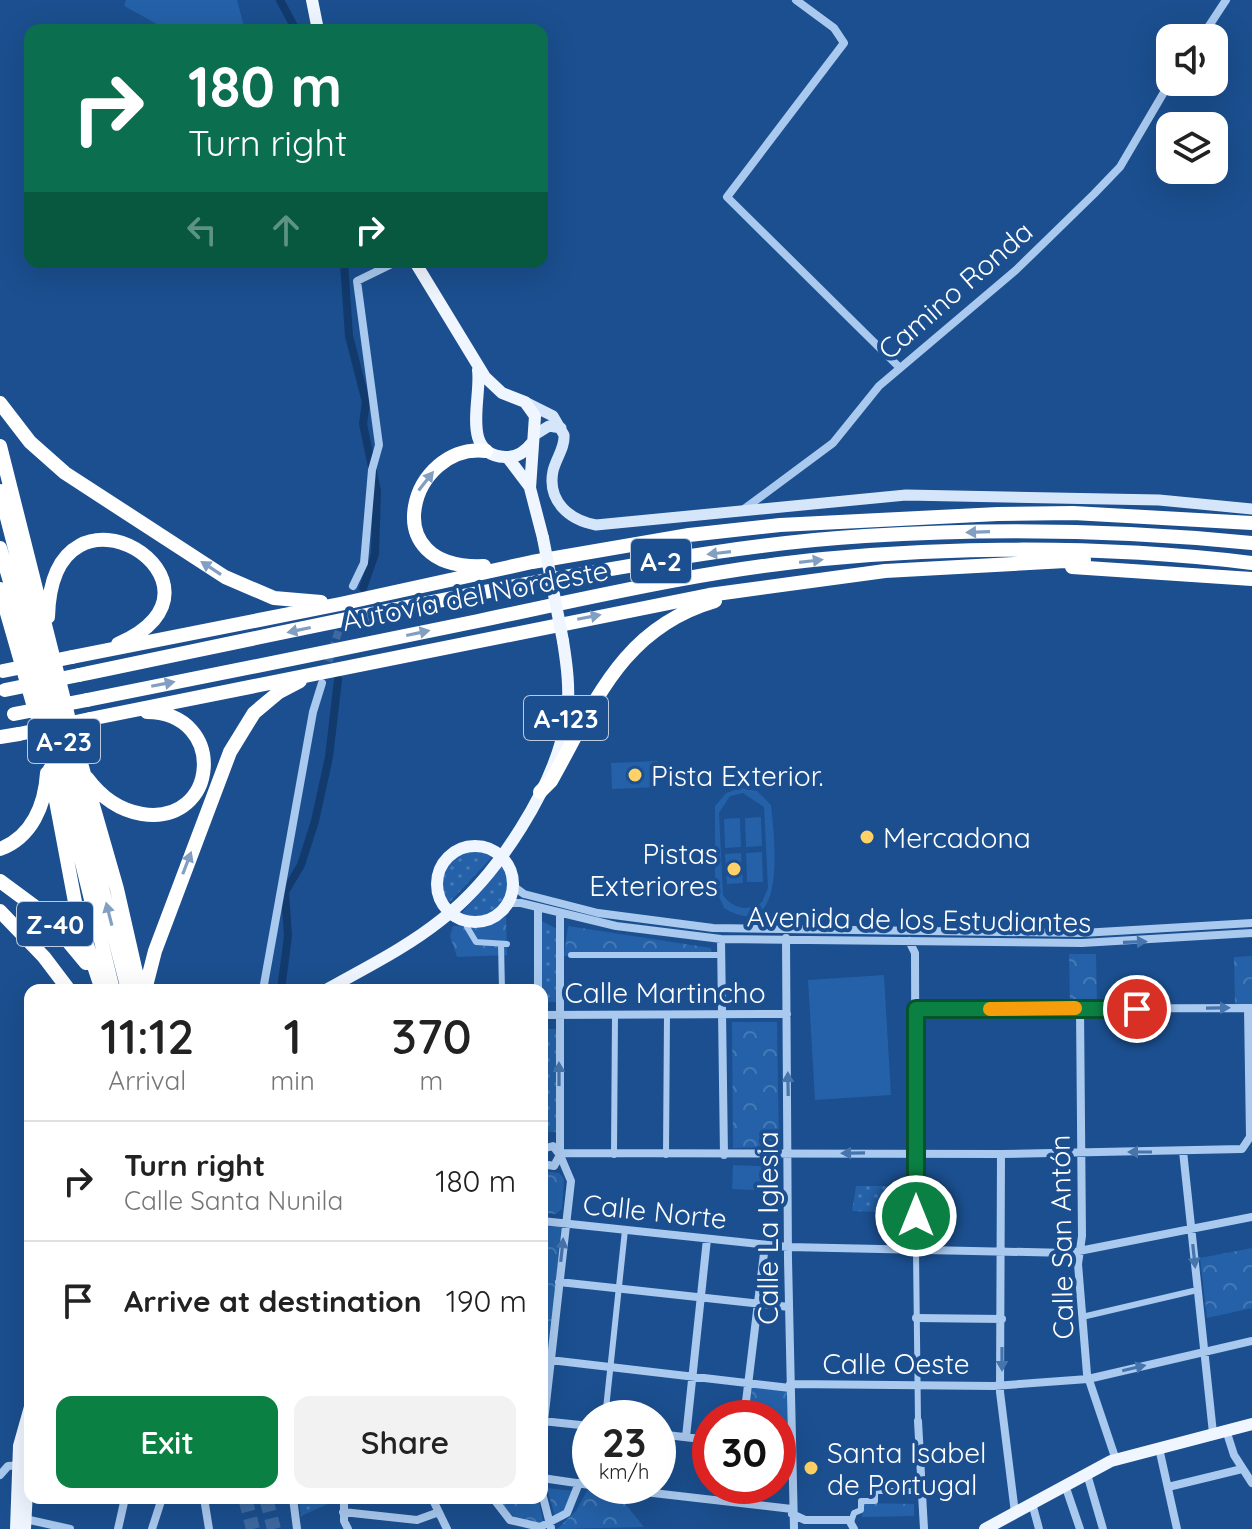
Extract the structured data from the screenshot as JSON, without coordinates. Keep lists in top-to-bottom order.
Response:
{
  "streets": {
    "highway": [
      "A-2",
      "Autovía del Nordeste",
      "A-23",
      "Z-40"
    ],
    "main road": ["A-123"],
    "street": [
      "Camino Ronda",
      "Avenida de los Estudiantes",
      "Calle Martincho",
      "Calle Norte",
      "Calle La Iglesia",
      "Calle San Antón",
      "Calle Oeste"
    ]
  },
  "crossings": [
    ["Avenida de los Estudiantes", "Calle La Iglesia"],
    ["Calle Martincho", "Calle La Iglesia"],
    ["Calle Norte", "Calle La Iglesia"],
    ["Calle Norte", "Calle San Antón"],
    ["Calle La Iglesia", "Calle Oeste"],
    ["Calle San Antón", "Calle Oeste"]
  ],
  "places": [
    "Pista Exterior.",
    "Mercadona",
    "Pistas Exteriores",
    "Santa Isabel de Portugal"
  ],
  "page": {
    "turn": ["180 m", "Turn right"],
    "eta": [
      "11:12",
      "Arrival",
      "1",
      "min",
      "370",
      "m"
    ],
    "list": [
      {
        "name": "Turn right",
        "note": "Calle Santa Nunila",
        "value": "180 m"
      },
      {
        "name": "Arrive at destination",
        "value": "190 m"
      }
    ],
    "buttons": ["Exit", "Share"],
    "speed": "23 km/h",
    "limit": "30"
  }
}
